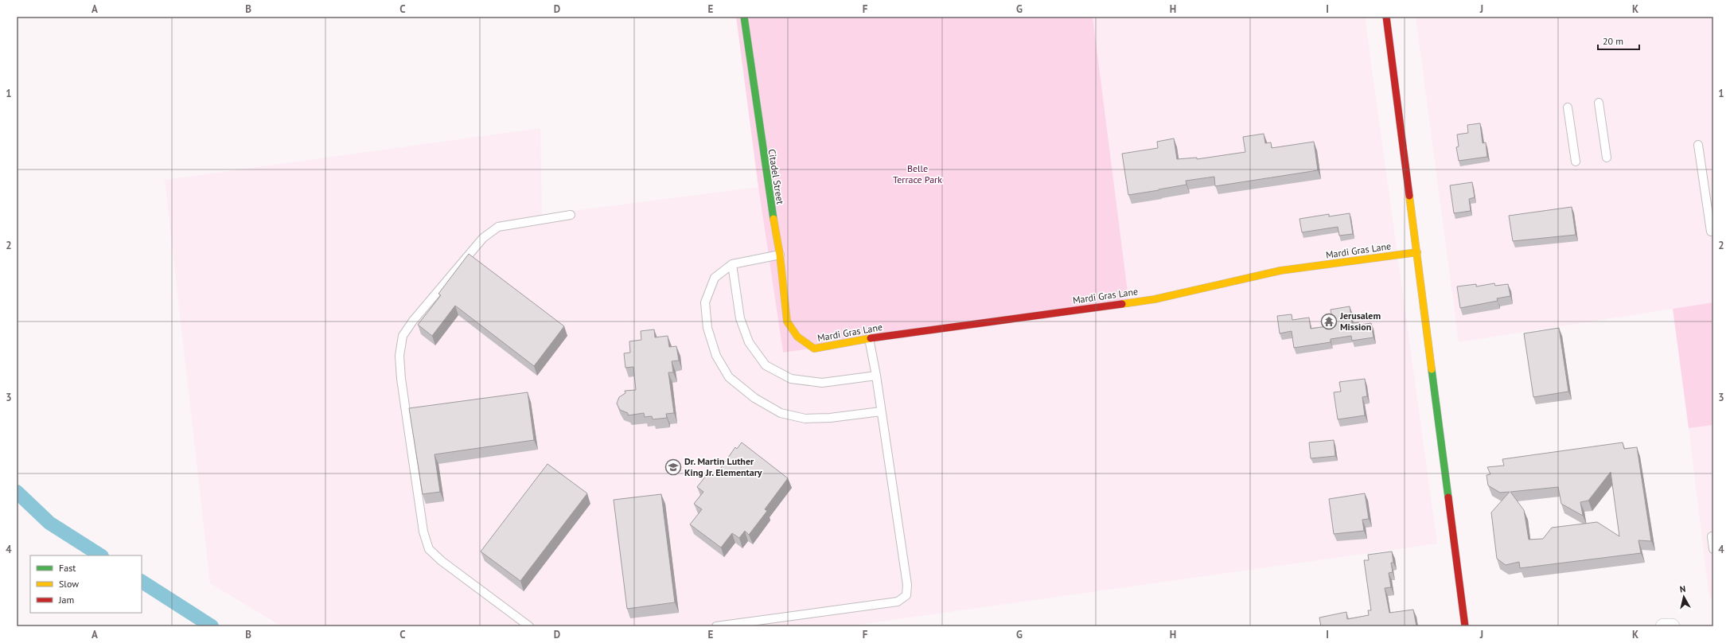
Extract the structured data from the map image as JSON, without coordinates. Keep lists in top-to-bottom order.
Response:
{
  "streets": {
    "street": ["Citadel Street", "Mardi Gras Lane"]
  },
  "crossings": [
    ["Citadel Street", "Mardi Gras Lane"]
  ],
  "parks": ["Belle Terrace Park"],
  "places": {
    "temple": ["Jerusalem Mission"],
    "school or university": ["Dr. Martin Luther King Jr. Elementary"]
  },
  "legend": ["Fast", "Slow", "Jam"],
  "scale_bar": "20 m",
  "north": "top",
  "grid": {
    "columns": [
      "A",
      "B",
      "C",
      "D",
      "E",
      "F",
      "G",
      "H",
      "I",
      "J",
      "K"
    ],
    "rows": [
      "1",
      "2",
      "3",
      "4"
    ]
  }
}
